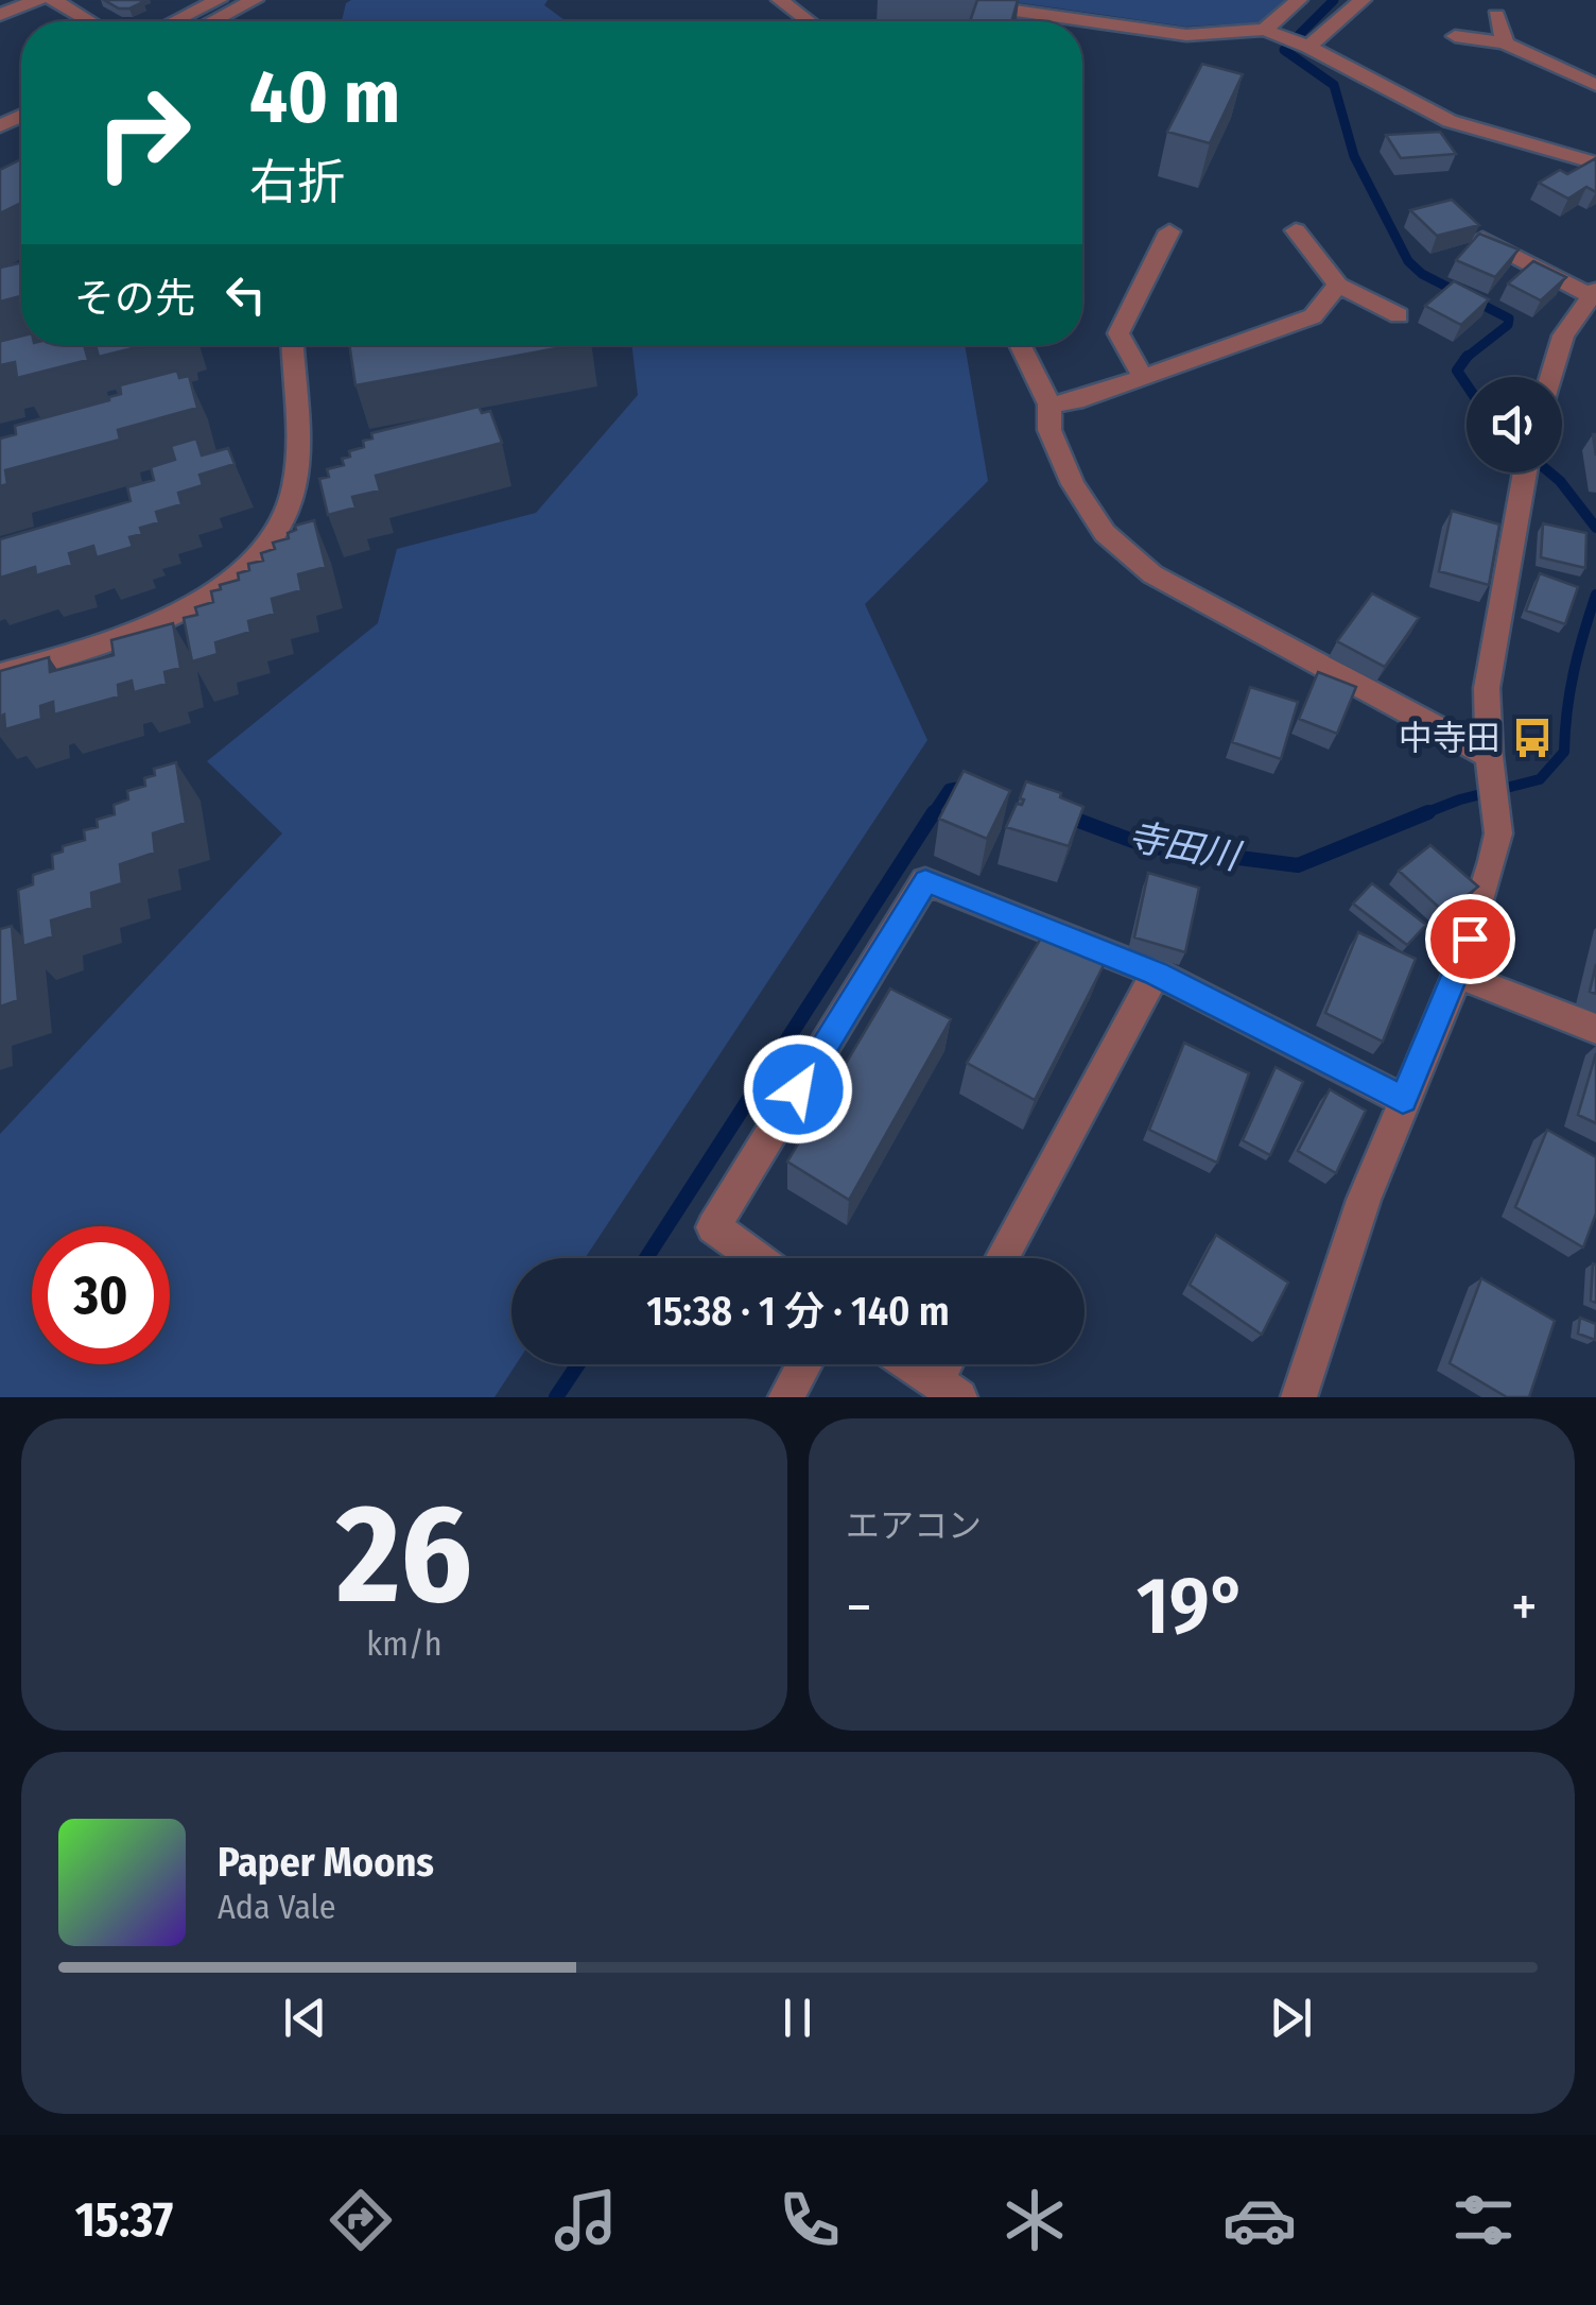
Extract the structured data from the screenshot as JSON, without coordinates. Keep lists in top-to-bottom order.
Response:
{
  "water": ["寺田川"],
  "places": {
    "bus stop": ["中寺田"]
  },
  "page": {
    "turn": ["40 m", "右折"],
    "then": "その先",
    "limit": "30",
    "trip": "15:38 · 1 分 · 140 m",
    "tile": [
      ["26", "km/h"],
      "エアコン"
    ],
    "heat": ["−", "19°", "+"],
    "song": ["Paper Moons", "Ada Vale"],
    "tabs": "15:37"
  }
}
